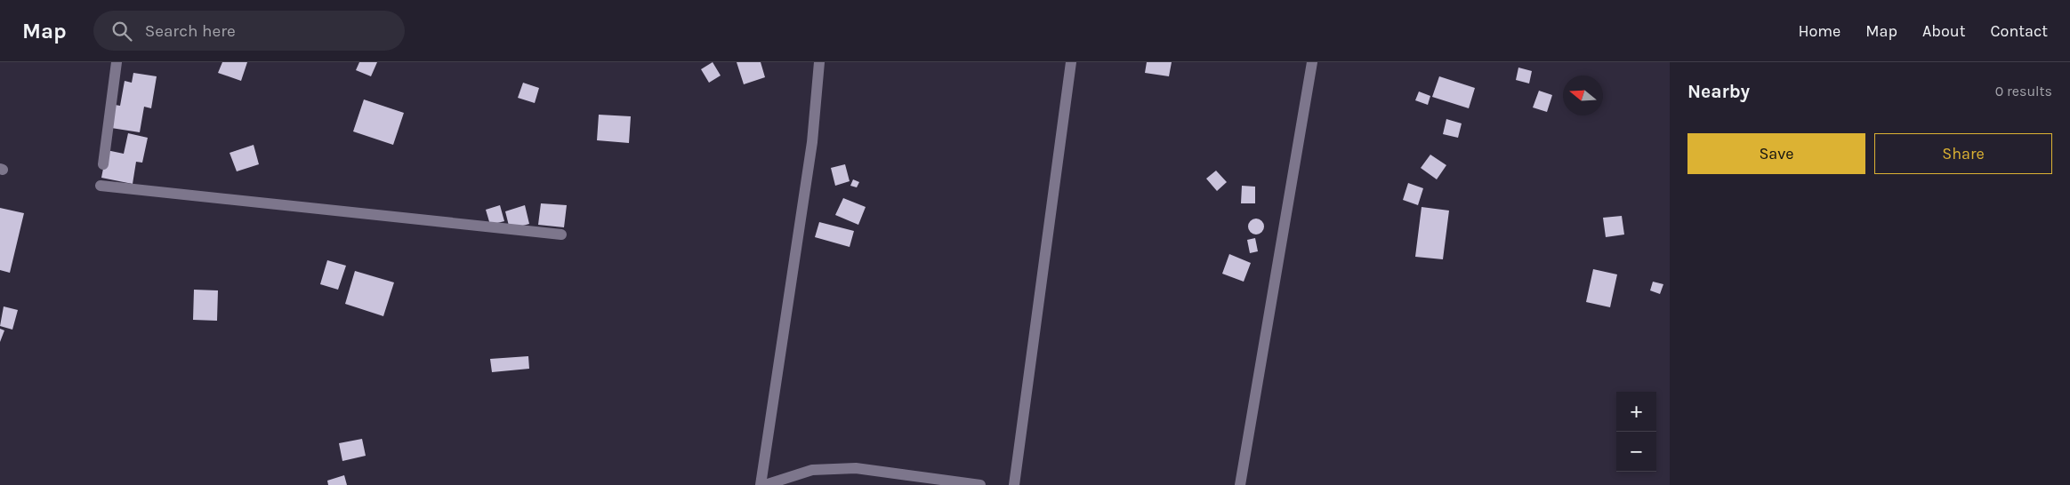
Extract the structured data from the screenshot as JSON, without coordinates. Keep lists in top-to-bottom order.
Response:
{
  "north": "left",
  "page": {
    "header": "Map",
    "search": "Search here",
    "nav": [
      "Home",
      "Map",
      "About",
      "Contact"
    ],
    "heading": ["Nearby", "0 results"],
    "buttons": ["Save", "Share"],
    "map_buttons": ["+", "−"]
  }
}
